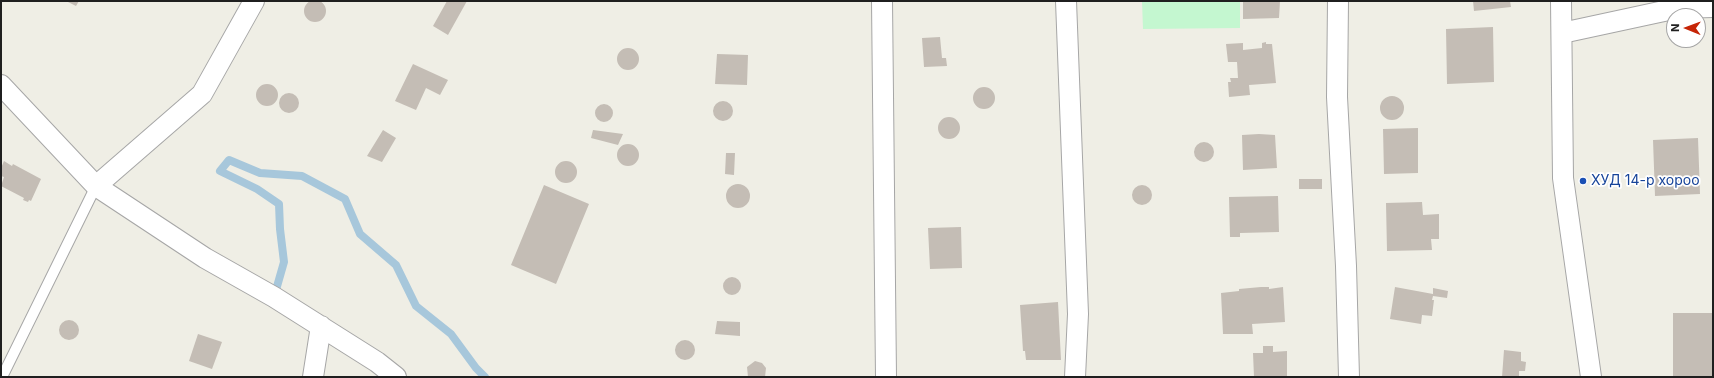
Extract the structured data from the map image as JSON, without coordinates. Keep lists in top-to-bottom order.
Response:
{
  "places": ["ХУД 14-р хороо"],
  "north": "left"
}
